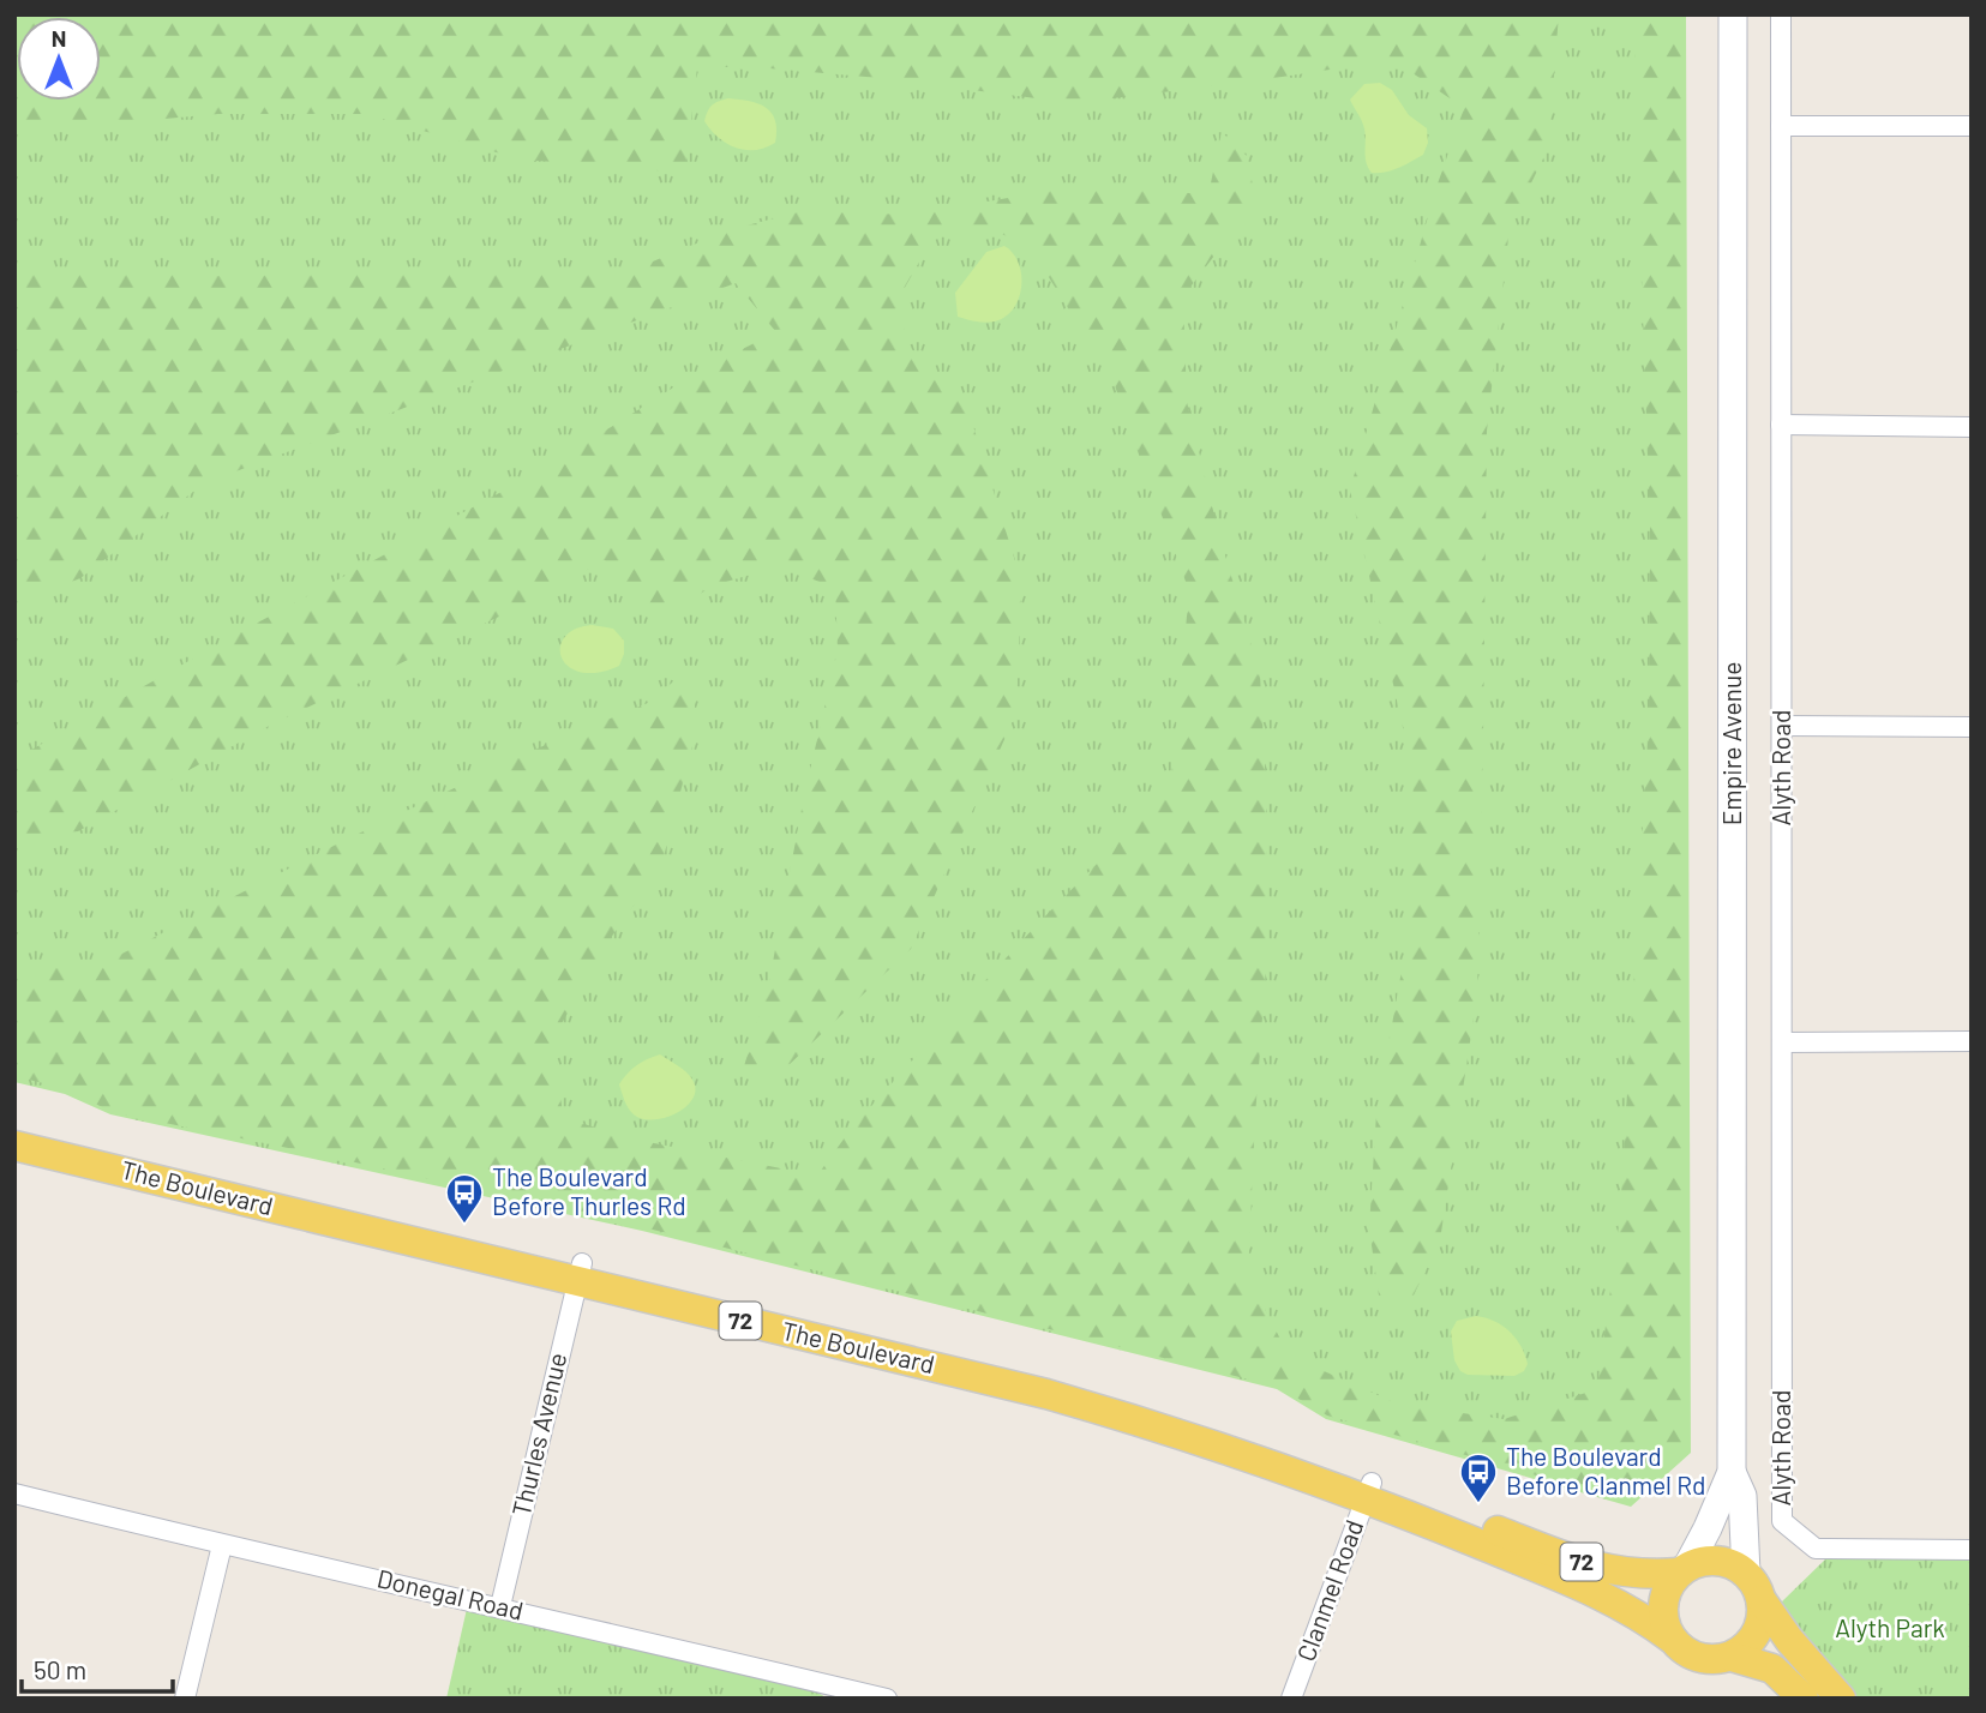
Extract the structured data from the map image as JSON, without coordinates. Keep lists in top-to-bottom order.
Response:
{
  "streets": {
    "main road": ["Empire Avenue", "The Boulevard", "72"],
    "street": [
      "Alyth Road",
      "Thurles Avenue",
      "Clanmel Road",
      "Donegal Road"
    ]
  },
  "crossings": [
    ["Empire Avenue", "The Boulevard"],
    ["Empire Avenue", "72"],
    ["The Boulevard", "72"],
    ["The Boulevard", "Thurles Avenue"],
    ["The Boulevard", "Clanmel Road"],
    ["Thurles Avenue", "Donegal Road"]
  ],
  "parks": ["Alyth Park"],
  "places": {
    "bus stop": ["The Boulevard Before Thurles Rd", "The Boulevard Before Clanmel Rd"]
  },
  "scale_bar": "50 m",
  "north": "top"
}
